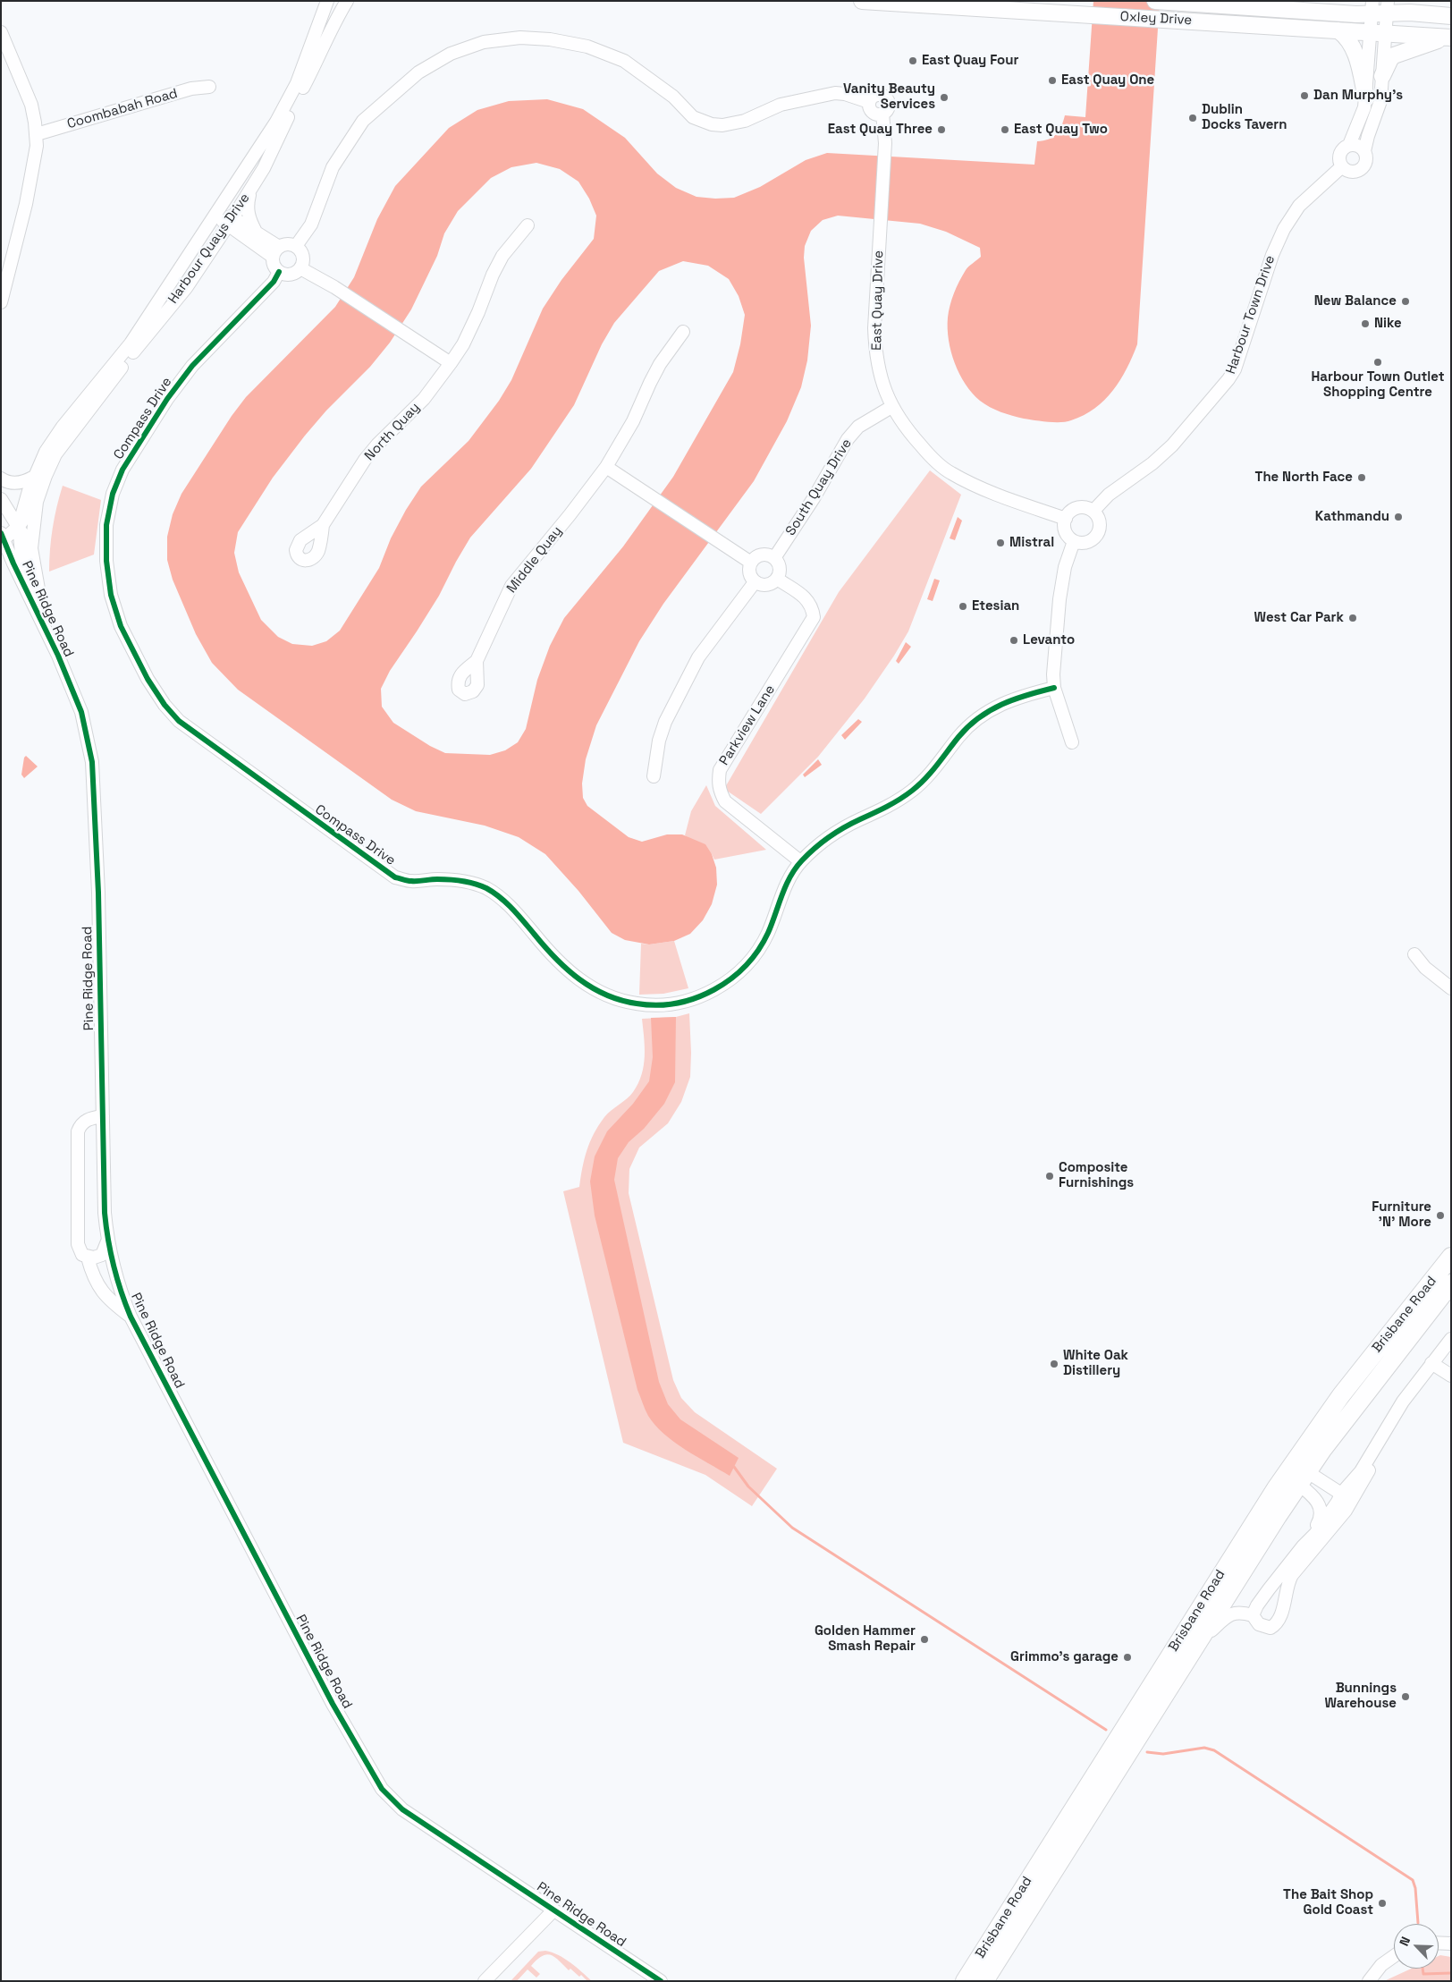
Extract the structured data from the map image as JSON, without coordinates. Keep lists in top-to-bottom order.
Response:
{
  "streets": {
    "highway": ["Brisbane Road"],
    "main road": ["Oxley Drive"],
    "street": [
      "Coombabah Road",
      "Harbour Quays Drive",
      "East Quay Drive",
      "Harbour Town Drive",
      "Compass Drive",
      "North Quay",
      "South Quay Drive",
      "Middle Quay",
      "Pine Ridge Road",
      "Parkview Lane"
    ]
  },
  "crossings": [
    ["Harbour Quays Drive", "Pine Ridge Road"],
    ["East Quay Drive", "Harbour Town Drive"],
    ["East Quay Drive", "Compass Drive"],
    ["East Quay Drive", "South Quay Drive"],
    ["Compass Drive", "Parkview Lane"],
    ["South Quay Drive", "Parkview Lane"]
  ],
  "places": [
    "East Quay Four",
    "East Quay One",
    "Dan Murphy's",
    "Vanity Beauty Services",
    "Dublin Docks Tavern",
    "East Quay Three",
    "East Quay Two",
    "New Balance",
    "Nike",
    "Harbour Town Outlet Shopping Centre",
    "The North Face",
    "Kathmandu",
    "Mistral",
    "Etesian",
    "West Car Park",
    "Levanto",
    "Composite Furnishings",
    "Furniture 'N' More",
    "White Oak Distillery",
    "Golden Hammer Smash Repair",
    "Grimmo's garage",
    "Bunnings Warehouse",
    "The Bait Shop Gold Coast"
  ],
  "north": "top left"
}
